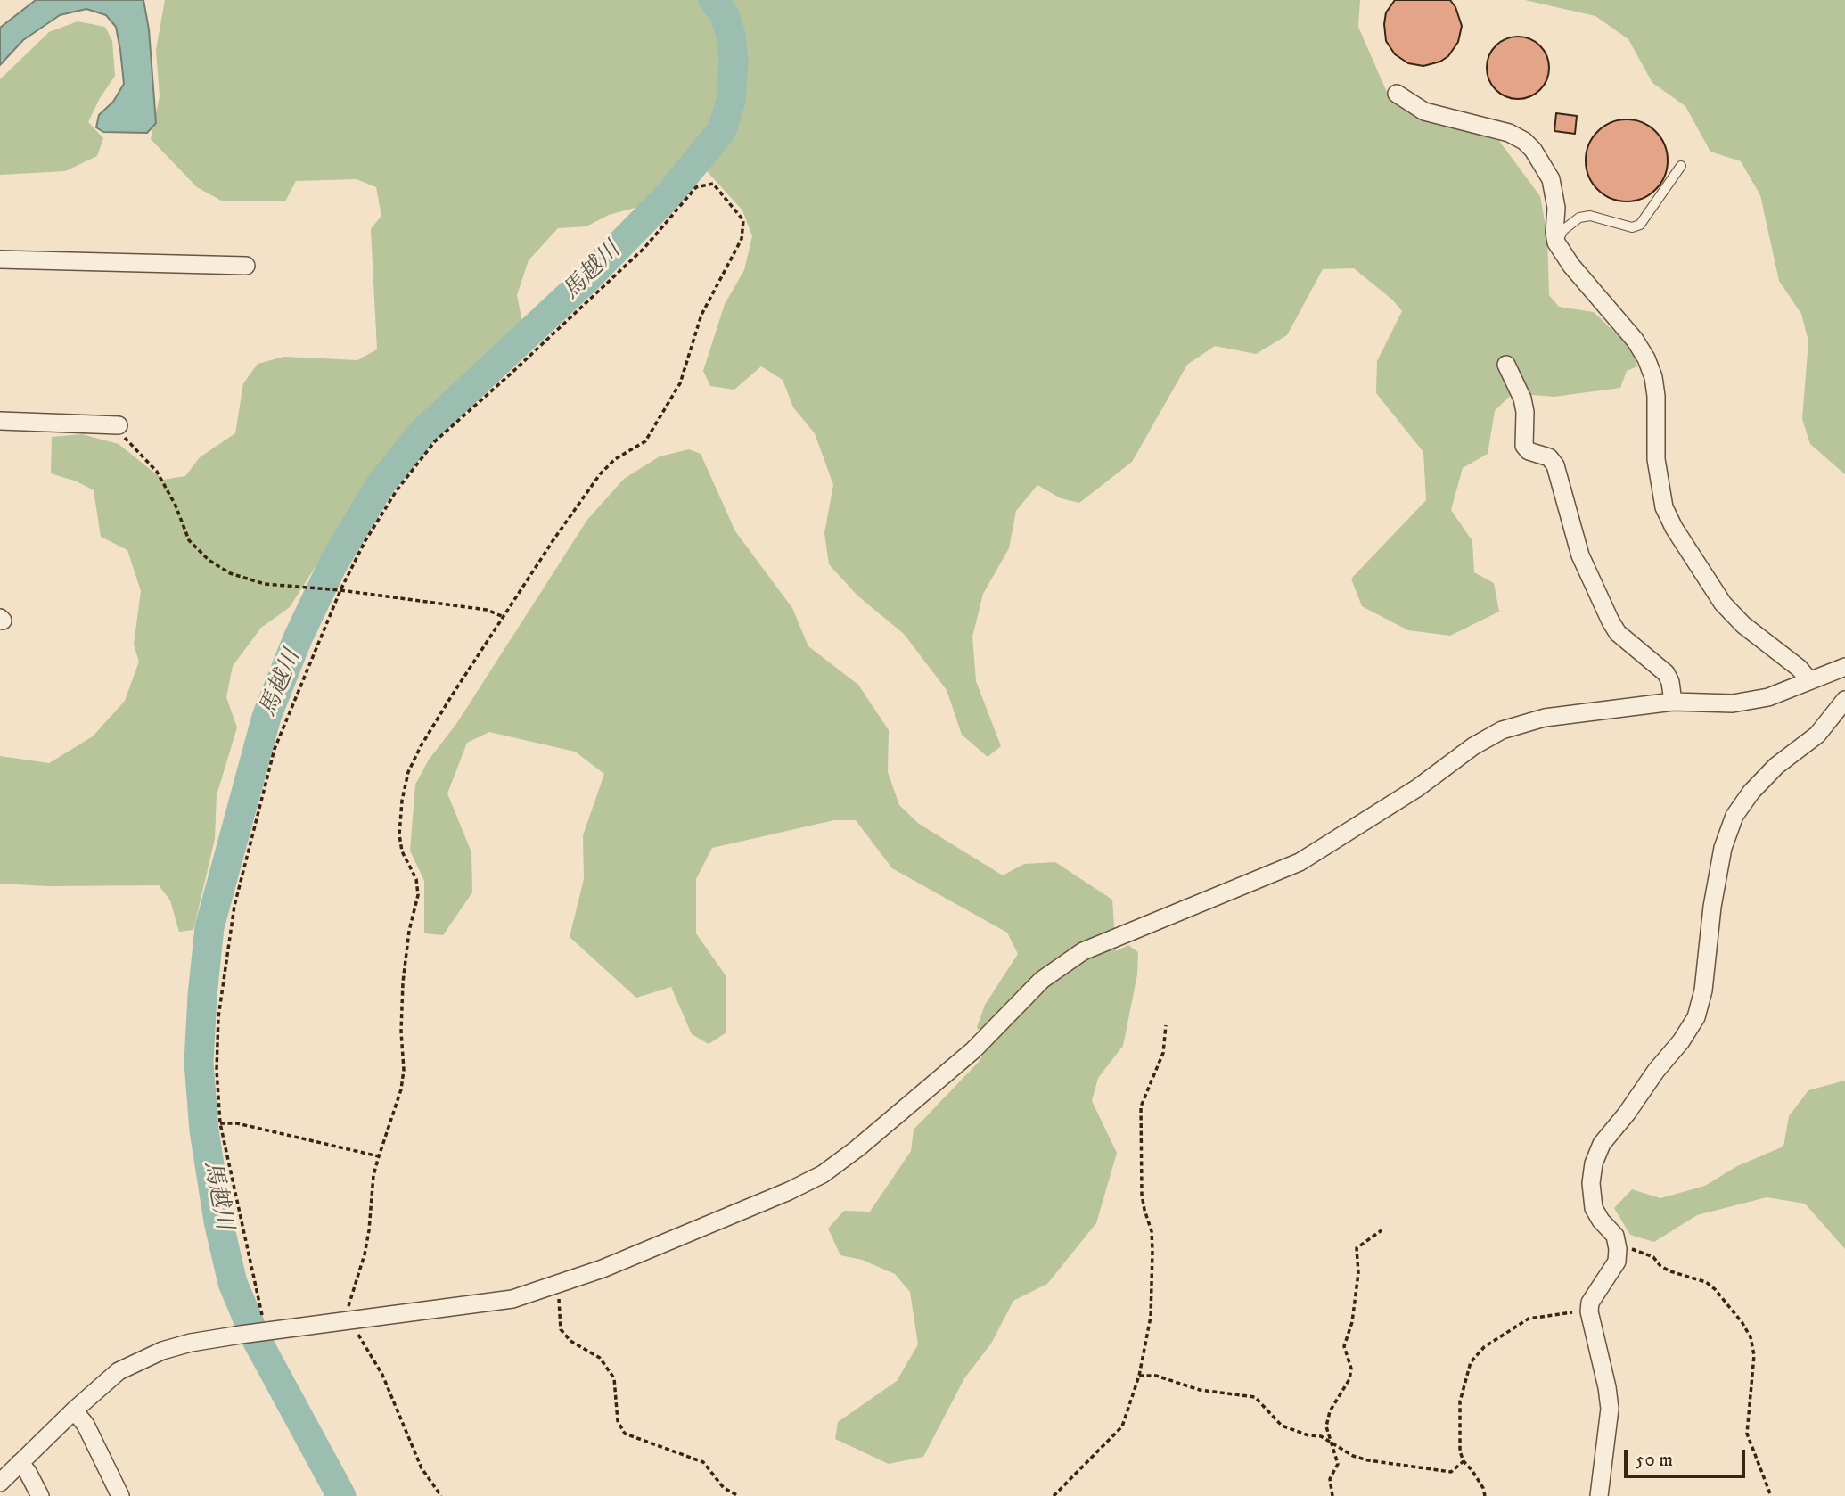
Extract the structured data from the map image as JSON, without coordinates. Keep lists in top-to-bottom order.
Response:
{
  "water": ["馬越川"],
  "scale_bar": "50 m"
}
